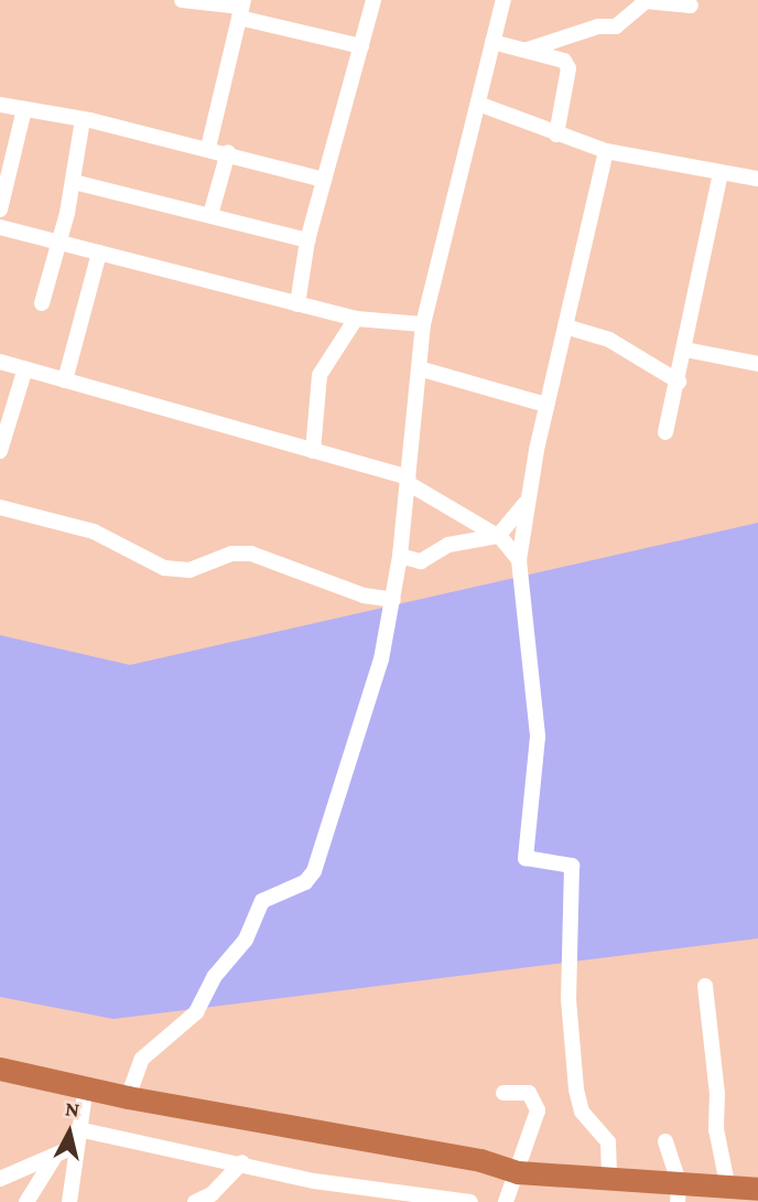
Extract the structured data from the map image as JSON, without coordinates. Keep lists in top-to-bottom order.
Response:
{
  "north": "top"
}
